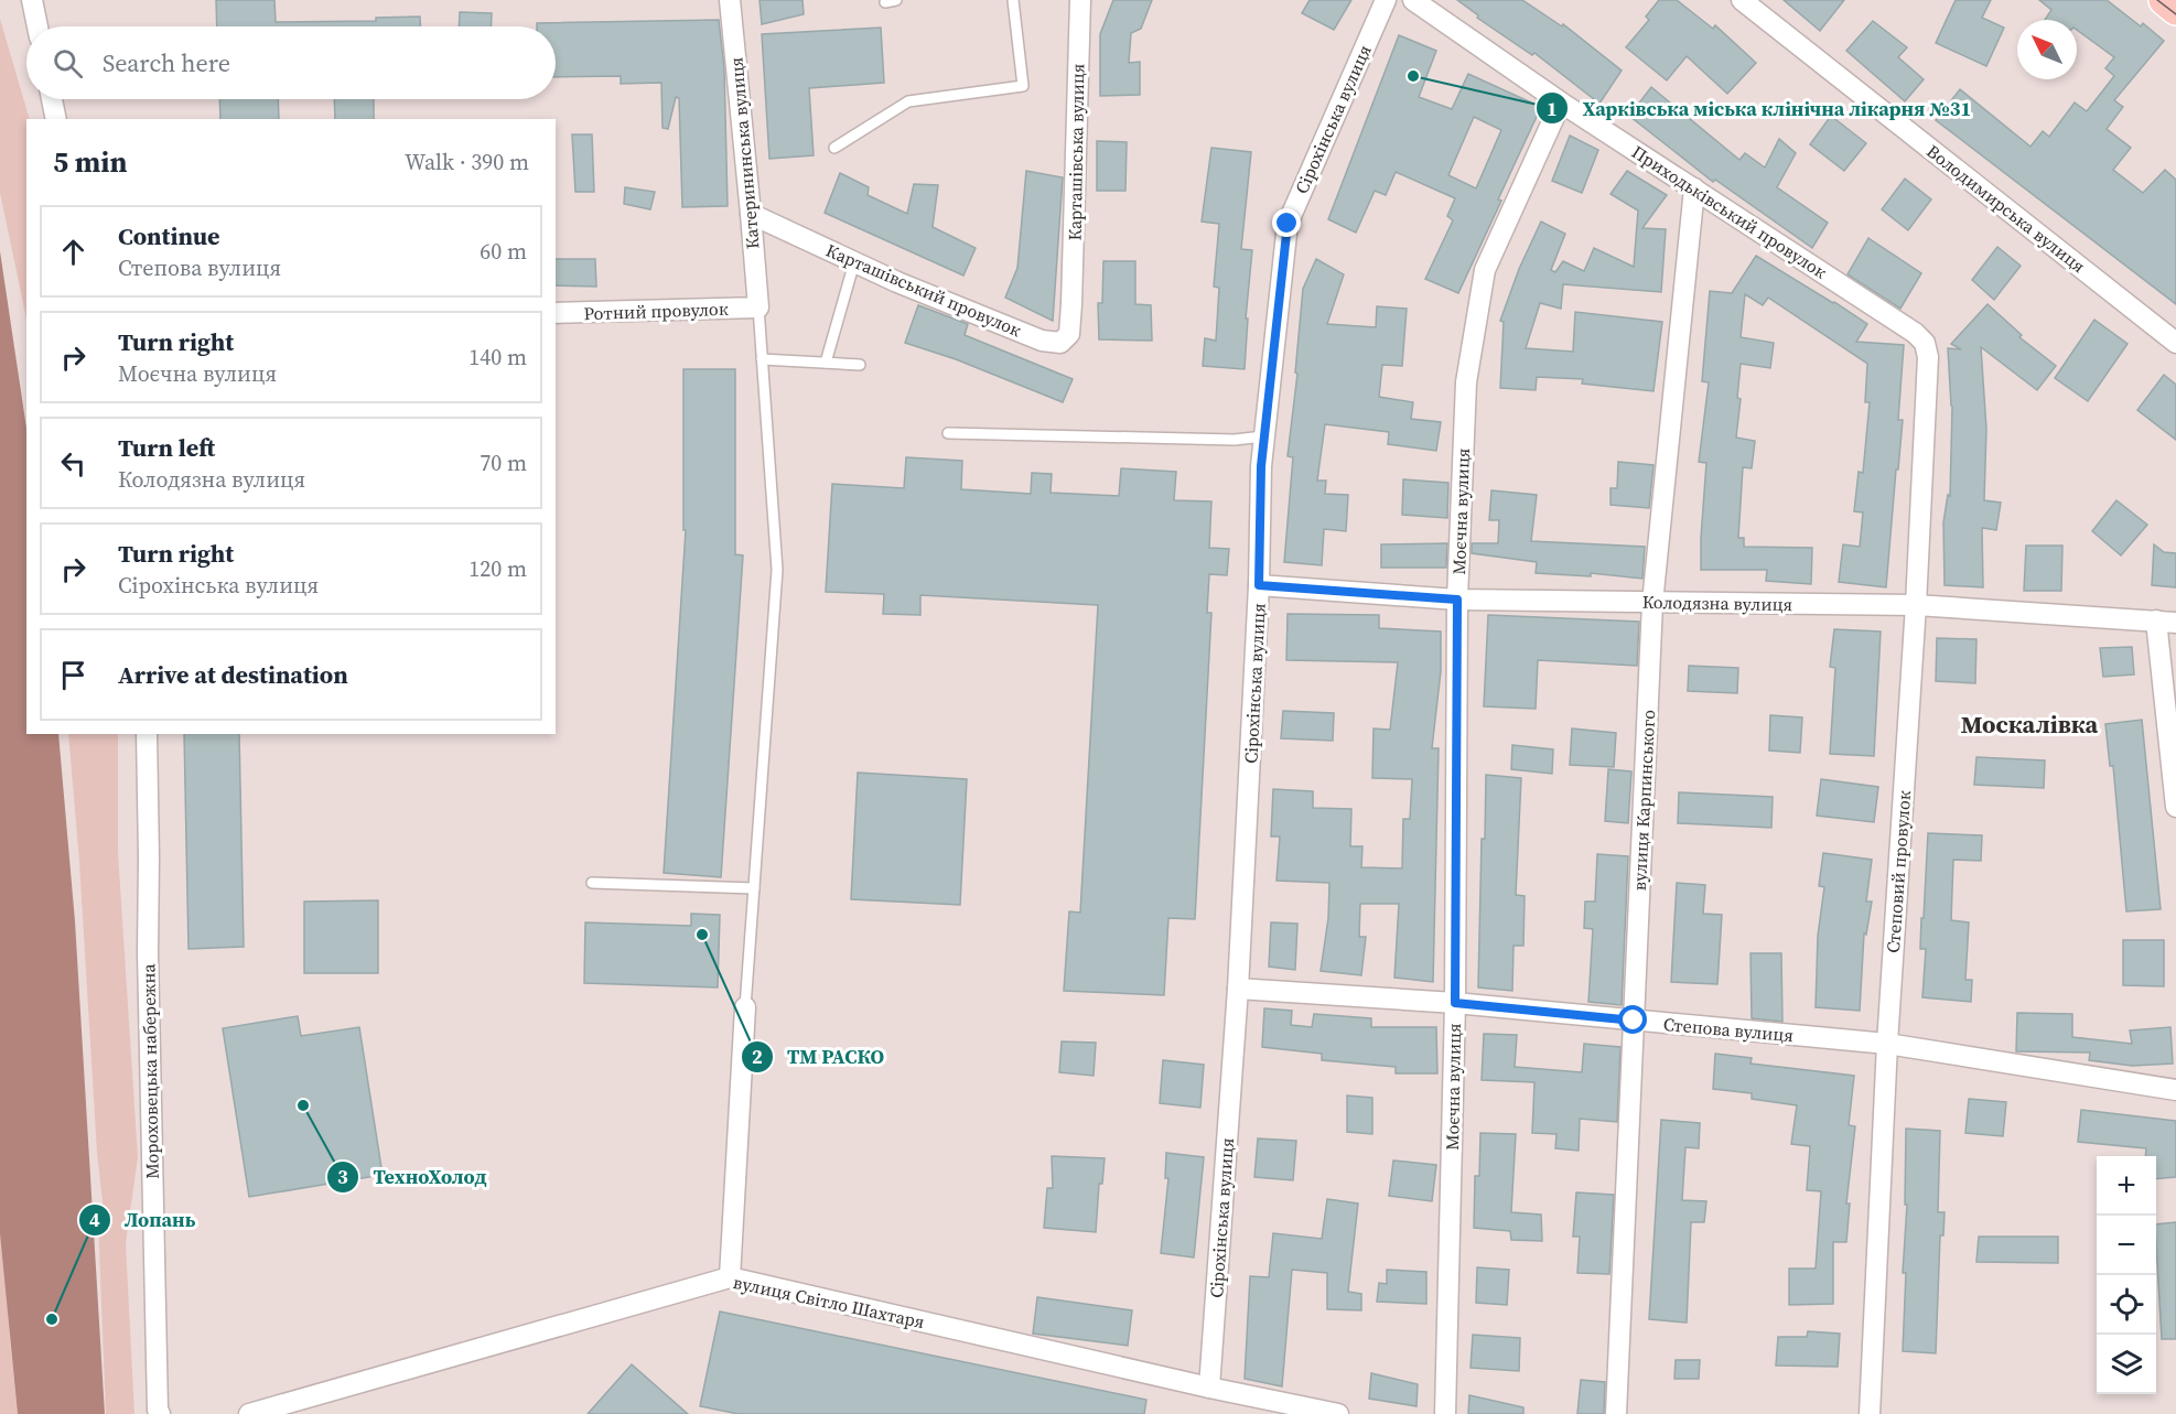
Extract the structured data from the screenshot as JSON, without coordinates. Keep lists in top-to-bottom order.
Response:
{
  "streets": {
    "street": [
      "Сірохінська вулиця",
      "Карташівська вулиця",
      "Катерининська вулиця",
      "Володимирська вулиця",
      "Приходьківський провулок",
      "Карташівський провулок",
      "Ротний провулок",
      "Моєчна вулиця",
      "Колодязна вулиця",
      "вулиця Карпинського",
      "Степовий провулок",
      "Степова вулиця",
      "Мороховецька набережна",
      "вулиця Світло Шахтаря"
    ]
  },
  "crossings": [
    ["Сірохінська вулиця", "Колодязна вулиця"],
    ["Сірохінська вулиця", "Степова вулиця"],
    ["Сірохінська вулиця", "вулиця Світло Шахтаря"],
    ["Карташівська вулиця", "Карташівський провулок"],
    ["Катерининська вулиця", "Карташівський провулок"],
    ["Катерининська вулиця", "Ротний провулок"],
    ["Приходьківський провулок", "Моєчна вулиця"],
    ["Приходьківський провулок", "вулиця Карпинського"],
    ["Приходьківський провулок", "Степовий провулок"],
    ["Моєчна вулиця", "Колодязна вулиця"],
    ["Моєчна вулиця", "Степова вулиця"],
    ["Колодязна вулиця", "вулиця Карпинського"],
    ["Колодязна вулиця", "Степовий провулок"],
    ["вулиця Карпинського", "Степова вулиця"],
    ["Степовий провулок", "Степова вулиця"]
  ],
  "districts": ["Москалівка"],
  "places": [
    "Харківська міська клінічна лікарня №31",
    "ТМ РАСКО",
    "ТехноХолод",
    "Лопань"
  ],
  "north": "top left",
  "page": {
    "search": "Search here",
    "heading": ["5 min", "Walk · 390 m"],
    "list": [
      ["Continue", "Степова вулиця", "60 m"],
      ["Turn right", "Моєчна вулиця", "140 m"],
      ["Turn left", "Колодязна вулиця", "70 m"],
      ["Turn right", "Сірохінська вулиця", "120 m"],
      "Arrive at destination"
    ],
    "map_buttons": ["+", "−"]
  }
}
